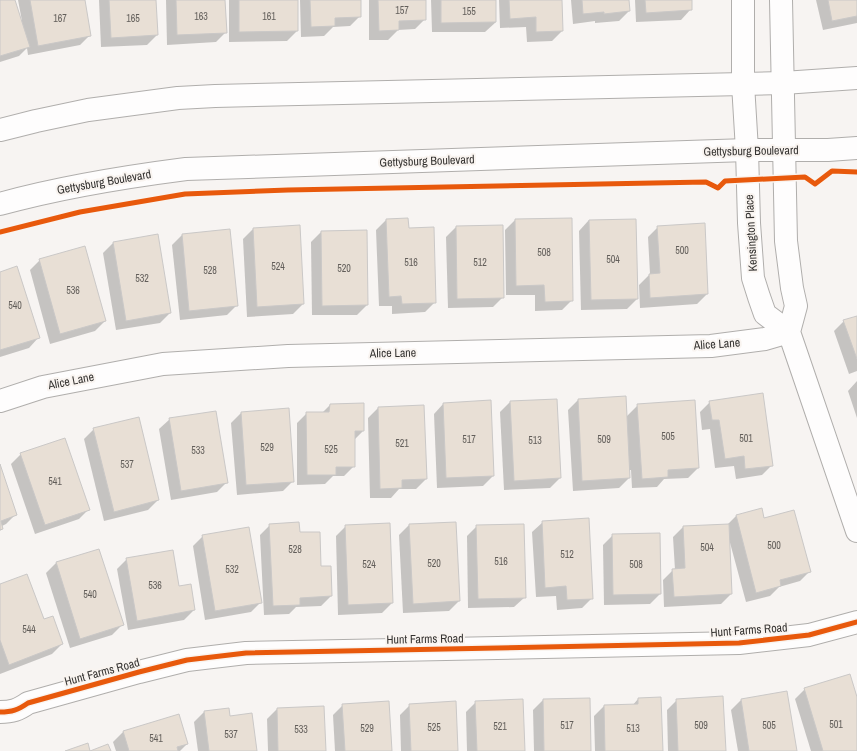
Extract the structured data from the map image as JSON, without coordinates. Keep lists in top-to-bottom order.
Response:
{
  "streets": {
    "street": [
      "Gettysburg Boulevard",
      "Kensington Place",
      "Alice Lane",
      "Hunt Farms Road"
    ]
  },
  "crossings": [
    ["Gettysburg Boulevard", "Kensington Place"],
    ["Kensington Place", "Alice Lane"]
  ],
  "house_numbers": [
    "157",
    "155",
    "163",
    "161",
    "167",
    "165",
    "500",
    "508",
    "504",
    "516",
    "512",
    "524",
    "520",
    "528",
    "532",
    "536",
    "540",
    "505",
    "501",
    "517",
    "509",
    "513",
    "521",
    "529",
    "525",
    "533",
    "537",
    "541",
    "500",
    "504",
    "528",
    "512",
    "516",
    "520",
    "524",
    "508",
    "532",
    "536",
    "540",
    "544",
    "501",
    "517",
    "509",
    "505",
    "521",
    "525",
    "529",
    "513",
    "533",
    "537",
    "541"
  ]
}
